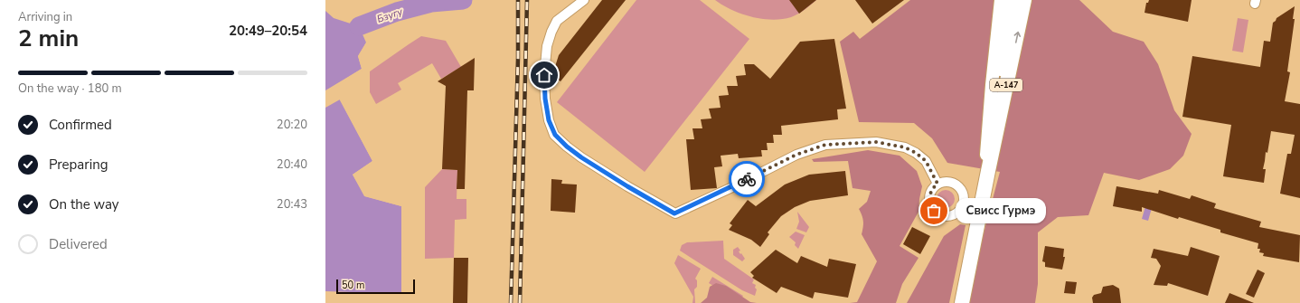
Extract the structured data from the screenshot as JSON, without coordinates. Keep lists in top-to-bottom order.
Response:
{
  "streets": {
    "main road": ["А-147"]
  },
  "water": ["Бзугу"],
  "places": ["Свисс Гурмэ"],
  "scale_bar": "50 m",
  "page": {
    "heading": ["2 min", "Arriving in", "20:49–20:54"],
    "bar": "On the way · 180 m",
    "list": [
      ["Confirmed", "20:20"],
      ["Preparing", "20:40"],
      ["On the way", "20:43"],
      "Delivered"
    ],
    "bubble": "Свисс Гурмэ",
    "scale": "50 m"
  }
}
